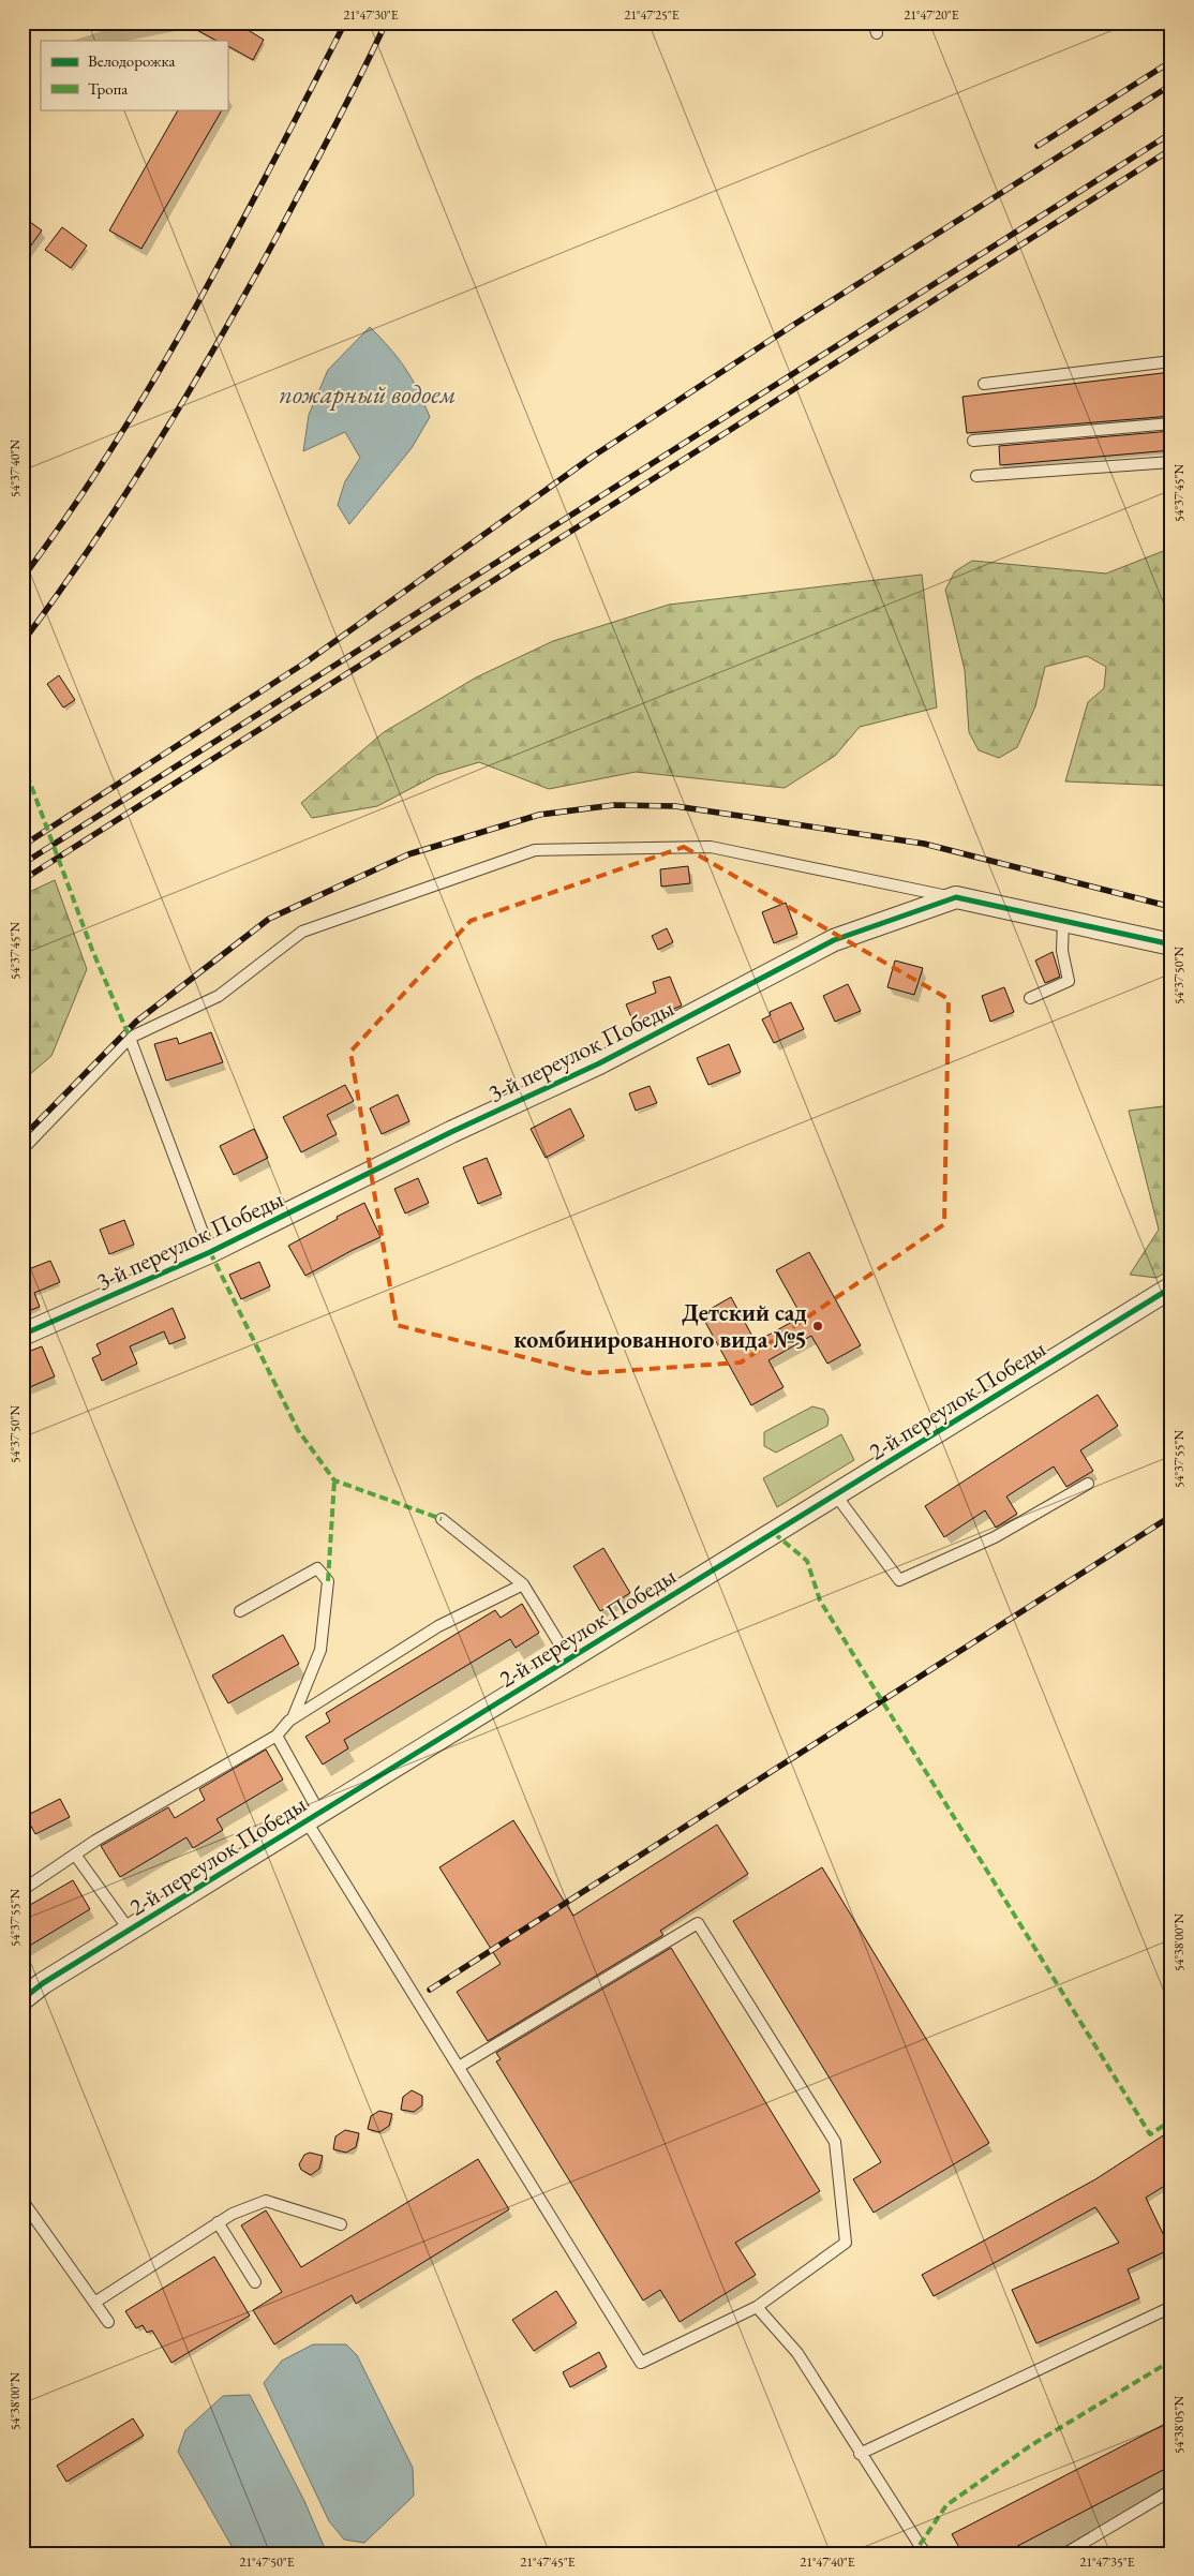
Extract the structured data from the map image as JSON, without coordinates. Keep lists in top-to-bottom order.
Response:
{
  "streets": {
    "street": ["3-й переулок Победы", "2-й переулок Победы"]
  },
  "water": ["пожарный водоем"],
  "places": ["Детский сад комбинированного вида №5"],
  "legend": ["Велодорожка", "Тропа"],
  "coordinates": [
    "21°47'30\"E",
    "21°47'25\"E",
    "21°47'20\"E",
    "54°37'40\"N",
    "54°37'45\"N",
    "54°37'50\"N",
    "54°37'55\"N",
    "54°38'00\"N",
    "54°38'05\"N",
    "21°47'50\"E",
    "21°47'45\"E",
    "21°47'40\"E",
    "21°47'35\"E"
  ]
}
